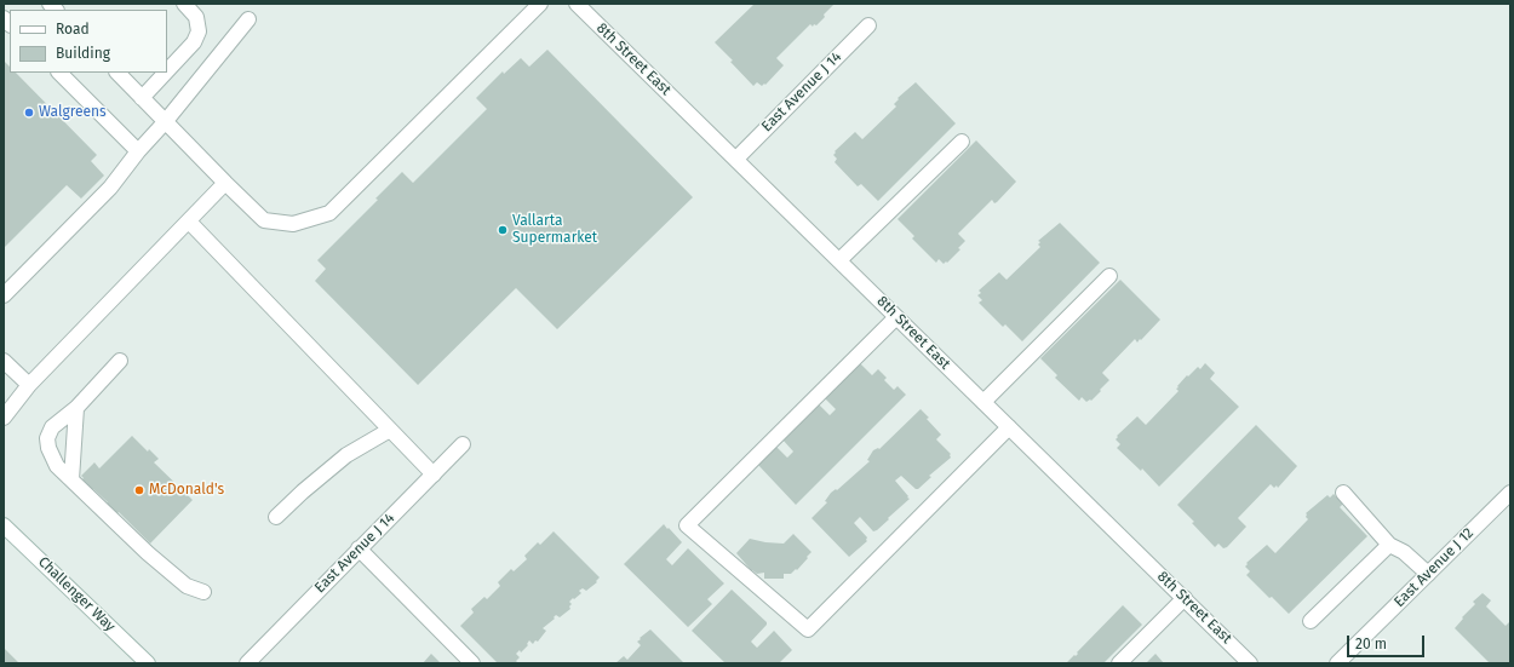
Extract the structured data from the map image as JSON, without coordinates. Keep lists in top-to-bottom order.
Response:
{
  "streets": {
    "street": [
      "8th Street East",
      "East Avenue J 14",
      "East Avenue J 12",
      "Challenger Way"
    ]
  },
  "crossings": [
    ["8th Street East", "East Avenue J 14"]
  ],
  "places": ["Walgreens", "Vallarta Supermarket", "McDonald's"],
  "legend": ["Road", "Building"],
  "scale_bar": "20 m"
}
